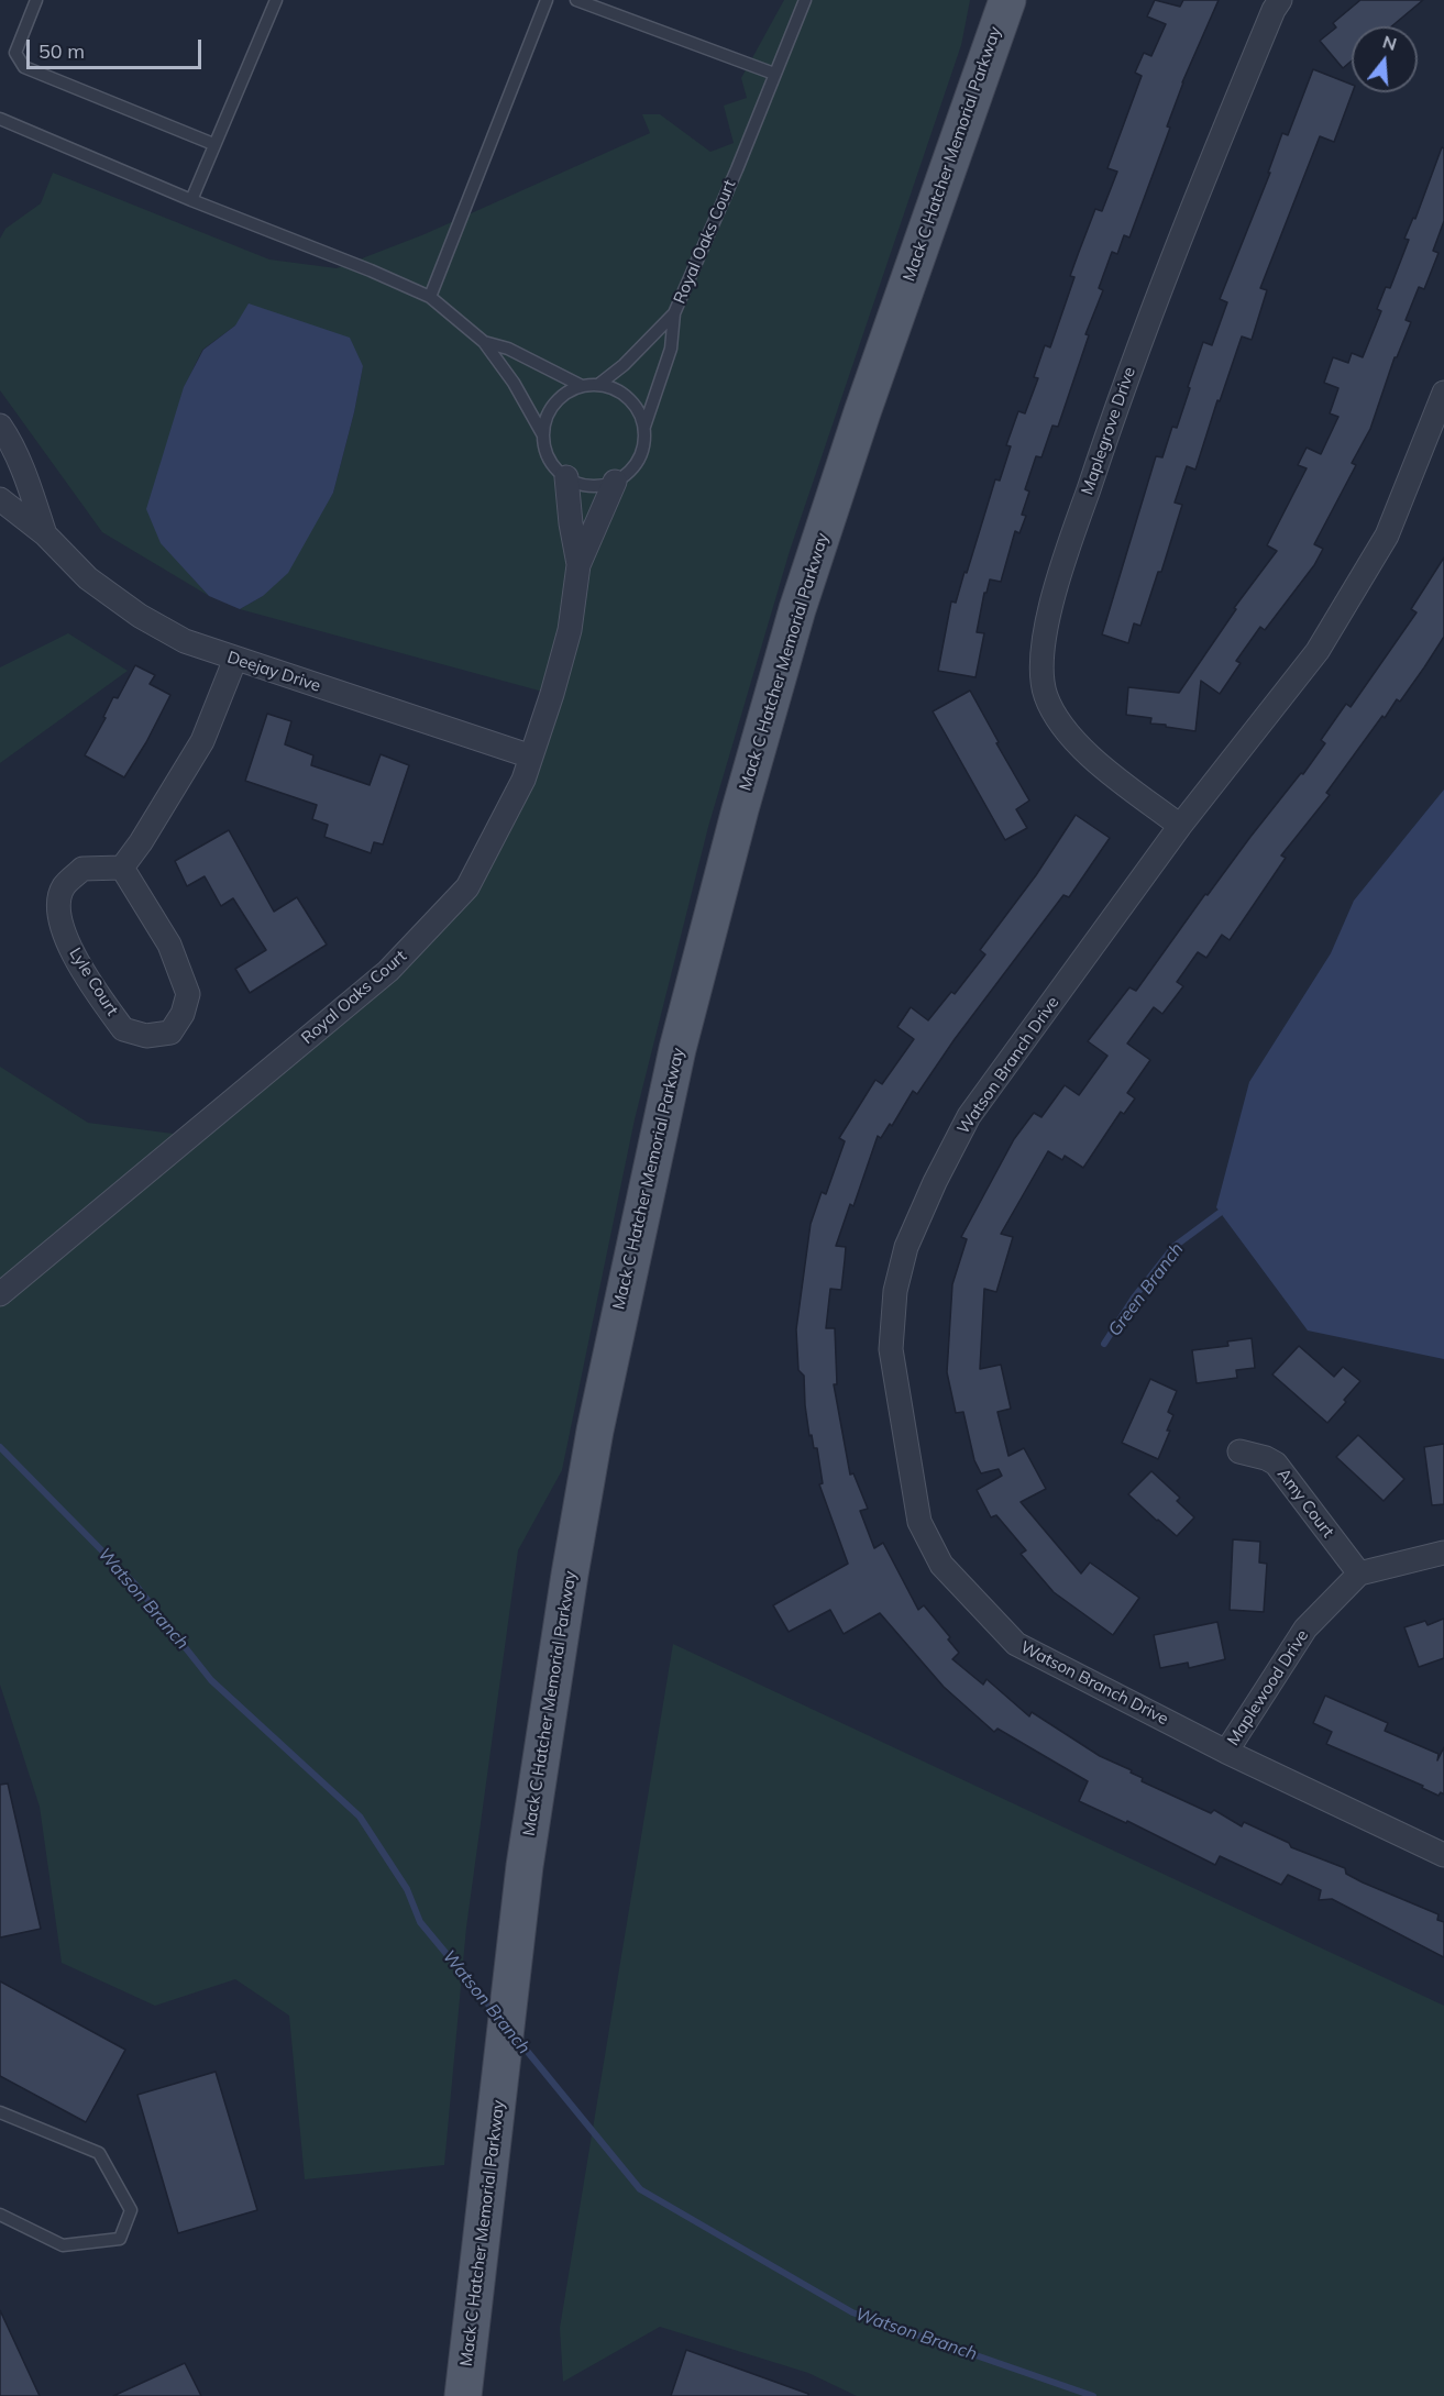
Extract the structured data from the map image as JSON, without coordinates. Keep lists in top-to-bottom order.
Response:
{
  "streets": {
    "main road": ["Mack C Hatcher Memorial Parkway"],
    "street": [
      "Royal Oaks Court",
      "Maplegrove Drive",
      "Deejay Drive",
      "Lyle Court",
      "Watson Branch Drive",
      "Amy Court",
      "Maplewood Drive"
    ]
  },
  "crossings": [
    ["Royal Oaks Court", "Deejay Drive"],
    ["Maplegrove Drive", "Watson Branch Drive"],
    ["Watson Branch Drive", "Maplewood Drive"],
    ["Amy Court", "Maplewood Drive"]
  ],
  "water": ["Green Branch", "Watson Branch"],
  "scale_bar": "50 m",
  "north": "top"
}
